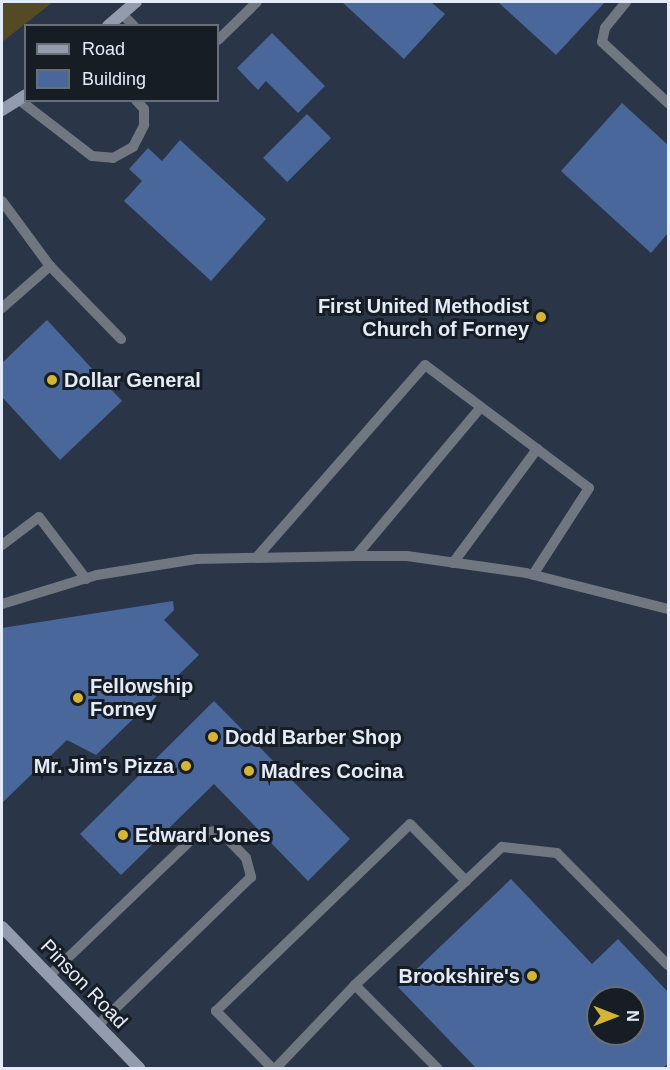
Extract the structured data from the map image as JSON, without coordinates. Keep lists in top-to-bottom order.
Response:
{
  "streets": {
    "main road": ["Pinson Road"]
  },
  "places": [
    "First United Methodist Church of Forney",
    "Dollar General",
    "Fellowship Forney",
    "Dodd Barber Shop",
    "Mr. Jim's Pizza",
    "Madres Cocina",
    "Edward Jones",
    "Brookshire's"
  ],
  "legend": ["Road", "Building"],
  "north": "right"
}
